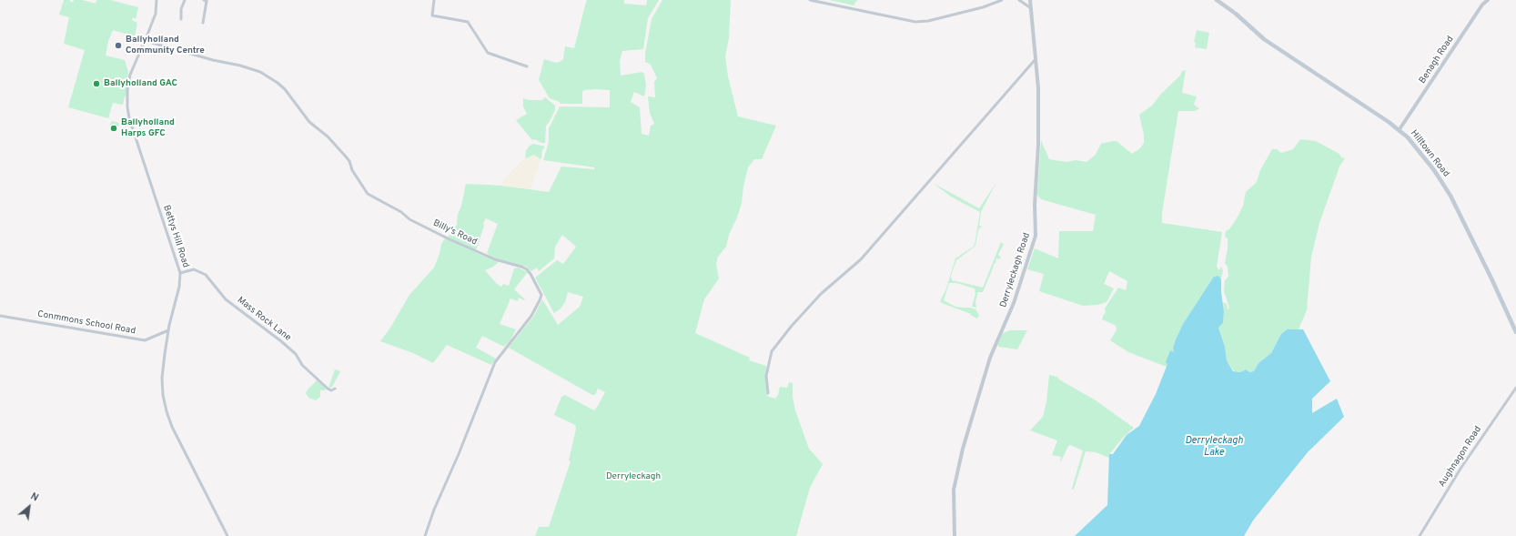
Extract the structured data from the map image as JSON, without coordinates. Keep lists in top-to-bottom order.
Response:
{
  "streets": {
    "main road": ["Hilltown Road"],
    "street": [
      "Benagh Road",
      "Billy's Road",
      "Bettys Hill Road",
      "Derryleckagh Road",
      "Mass Rock Lane",
      "Conmmons School Road",
      "Aughnagon Road"
    ]
  },
  "crossings": [
    ["Benagh Road", "Hilltown Road"],
    ["Billy's Road", "Bettys Hill Road"],
    ["Bettys Hill Road", "Mass Rock Lane"],
    ["Bettys Hill Road", "Conmmons School Road"]
  ],
  "water": ["Derryleckagh Lake"],
  "parks": ["Derryleckagh"],
  "places": ["Ballyholland Community Centre", "Ballyholland GAC", "Ballyholland Harps GFC"],
  "north": "top right"
}
